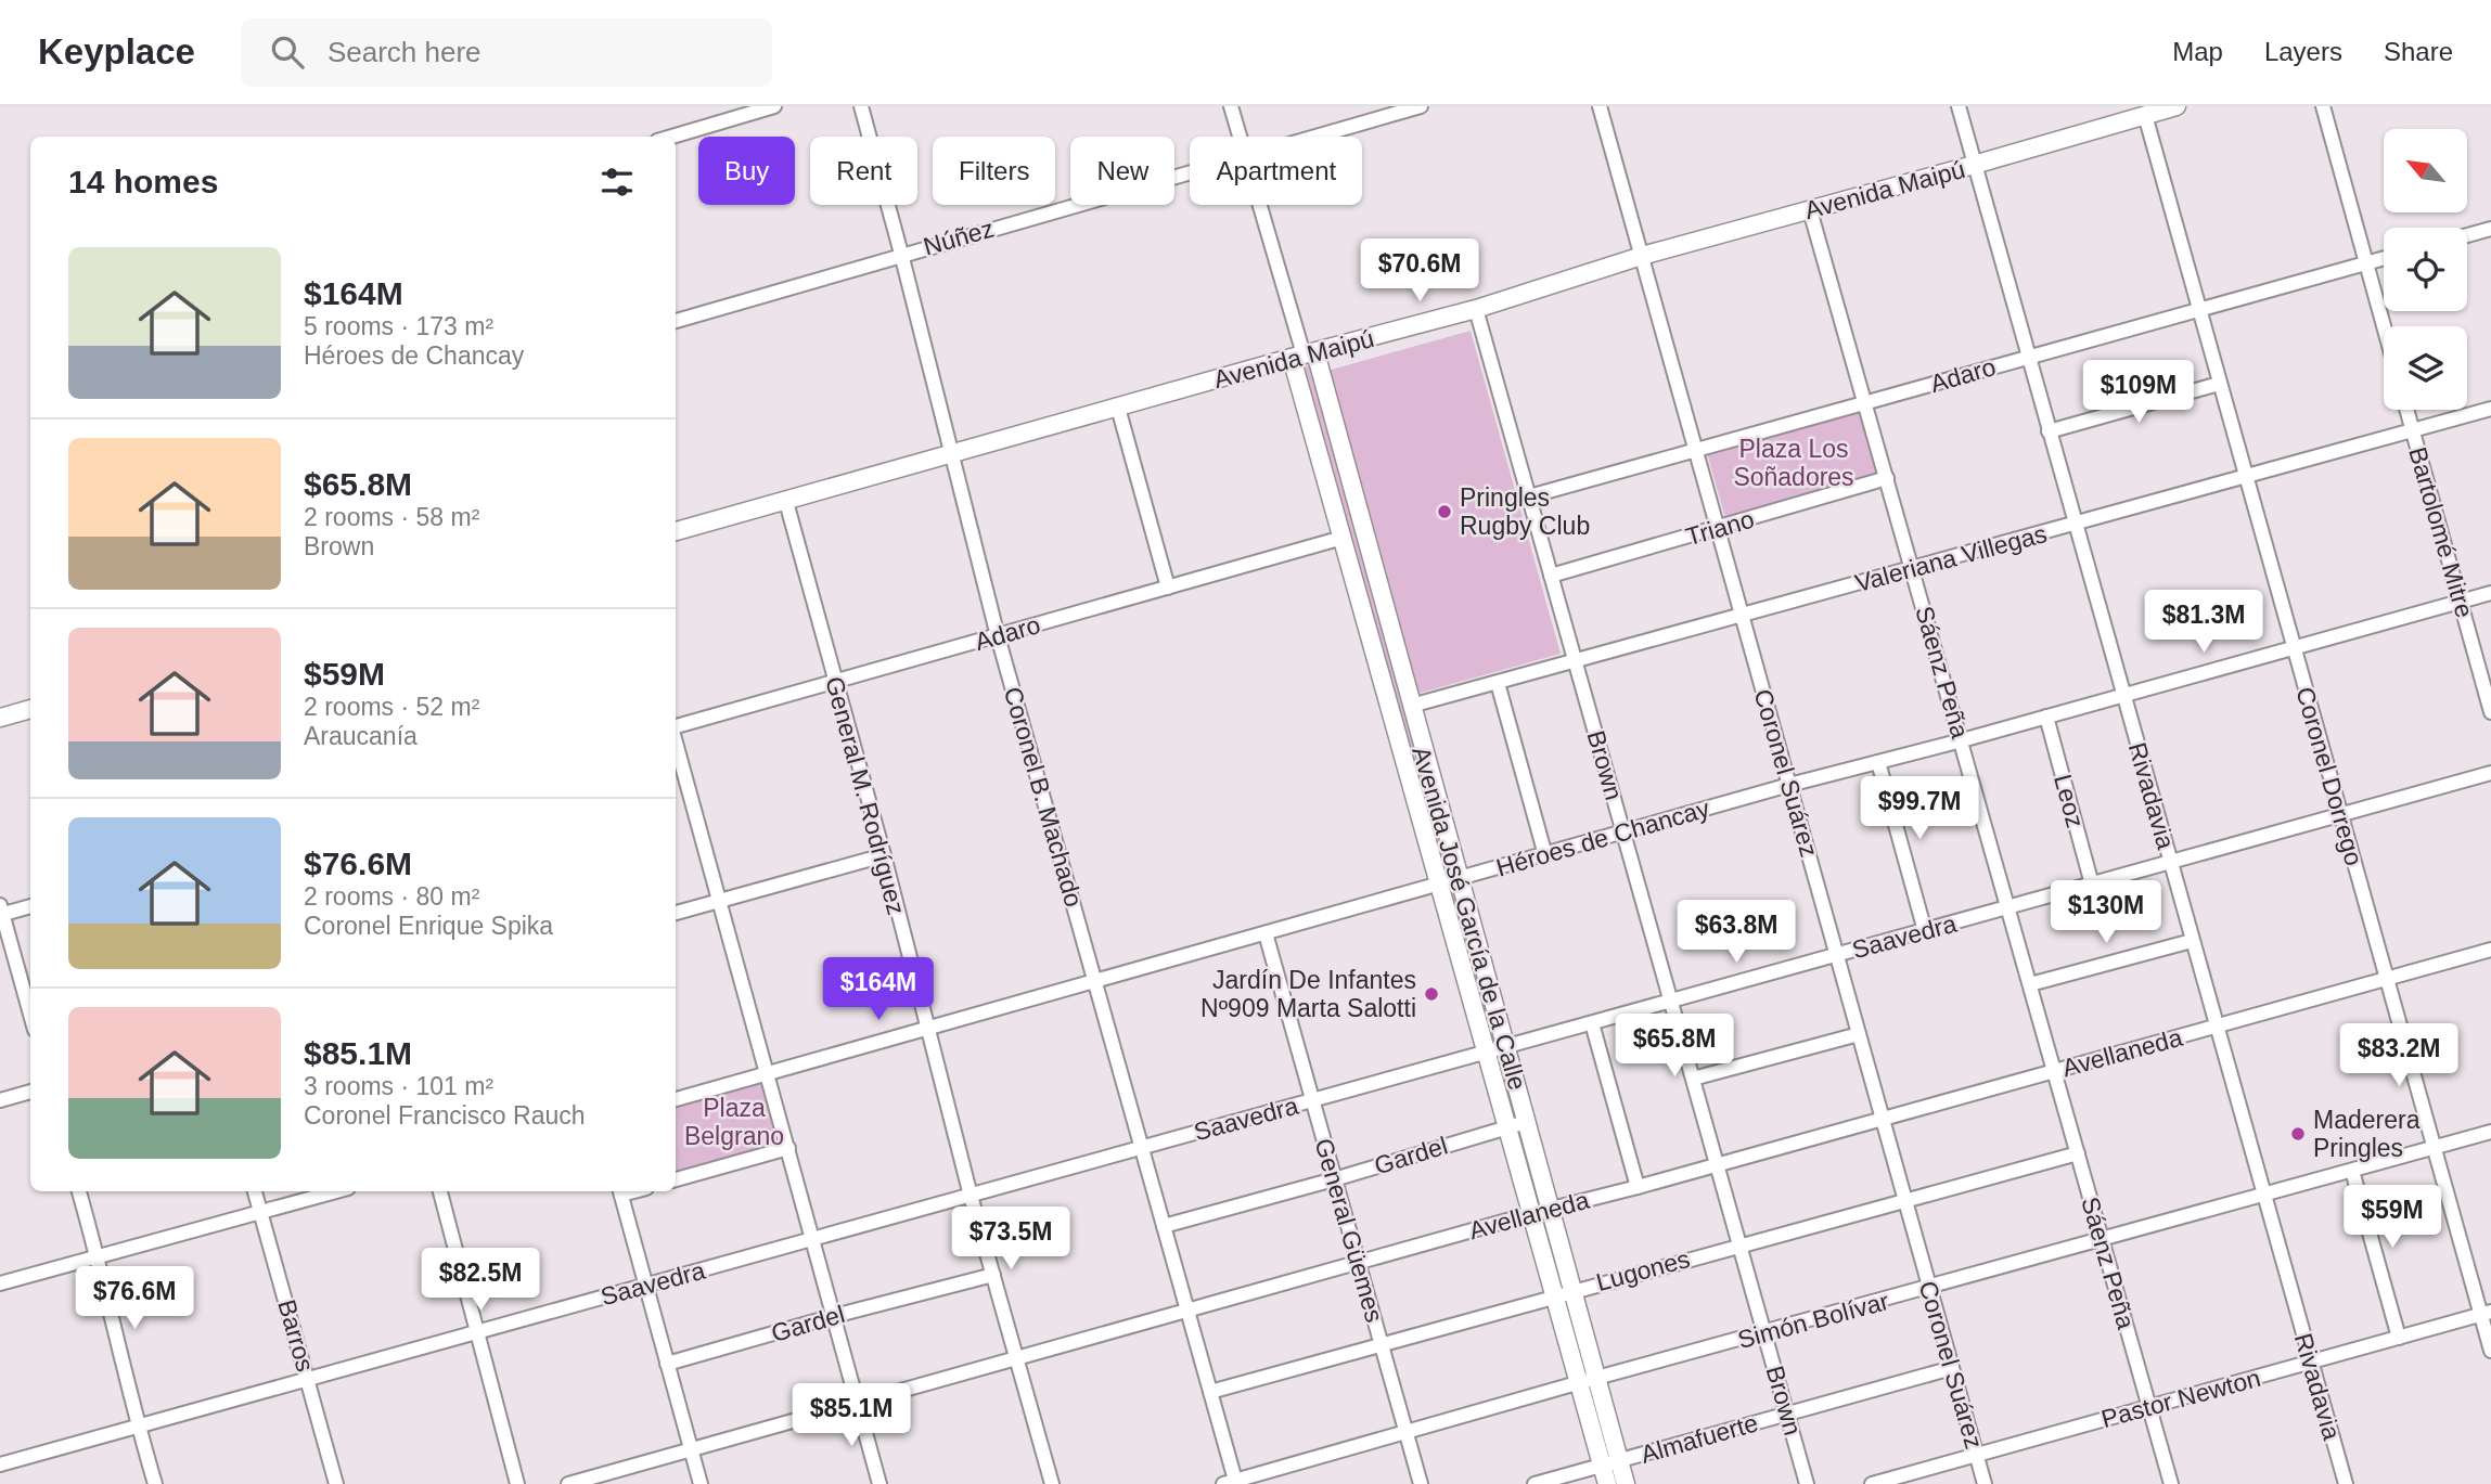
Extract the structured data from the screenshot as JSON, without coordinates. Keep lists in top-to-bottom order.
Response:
{
  "streets": {
    "main road": ["Avenida Maipú", "Avenida José García de la Calle"],
    "street": [
      "Núñez",
      "Adaro",
      "Triano",
      "Bartolomé Mitre",
      "Valeriana Villegas",
      "Sáenz Peña",
      "Brown",
      "Coronel Suárez",
      "Coronel Dorrego",
      "General M. Rodríguez",
      "Rivadavia",
      "Coronel B. Machado",
      "Leoz",
      "Héroes de Chancay",
      "Saavedra",
      "Avellaneda",
      "Gardel",
      "General Güemes",
      "Lugones",
      "Simón Bolívar",
      "Barros",
      "Pastor Newton",
      "Almafuerte"
    ]
  },
  "crossings": [
    ["Avenida Maipú", "Sáenz Peña"],
    ["Avenida Maipú", "Brown"],
    ["Avenida Maipú", "Coronel Suárez"],
    ["Avenida Maipú", "Coronel Dorrego"],
    ["Avenida Maipú", "General M. Rodríguez"],
    ["Avenida Maipú", "Rivadavia"],
    ["Avenida Maipú", "Coronel B. Machado"],
    ["Avenida Maipú", "Avenida José García de la Calle"],
    ["Núñez", "Coronel B. Machado"],
    ["Adaro", "Sáenz Peña"],
    ["Adaro", "Brown"],
    ["Adaro", "Coronel Suárez"],
    ["Adaro", "Coronel Dorrego"],
    ["Adaro", "General M. Rodríguez"],
    ["Adaro", "Rivadavia"],
    ["Adaro", "Coronel B. Machado"],
    ["Adaro", "Avenida José García de la Calle"],
    ["Triano", "Sáenz Peña"],
    ["Triano", "Brown"],
    ["Triano", "Coronel Suárez"],
    ["Bartolomé Mitre", "Valeriana Villegas"],
    ["Bartolomé Mitre", "Héroes de Chancay"],
    ["Valeriana Villegas", "Sáenz Peña"],
    ["Valeriana Villegas", "Brown"],
    ["Valeriana Villegas", "Coronel Suárez"],
    ["Valeriana Villegas", "Coronel Dorrego"],
    ["Valeriana Villegas", "Rivadavia"],
    ["Valeriana Villegas", "Avenida José García de la Calle"],
    ["Sáenz Peña", "Héroes de Chancay"],
    ["Sáenz Peña", "Saavedra"],
    ["Sáenz Peña", "Avellaneda"],
    ["Sáenz Peña", "Lugones"],
    ["Sáenz Peña", "Simón Bolívar"],
    ["Sáenz Peña", "Pastor Newton"],
    ["Brown", "Héroes de Chancay"],
    ["Brown", "Saavedra"],
    ["Brown", "Avellaneda"],
    ["Brown", "Lugones"],
    ["Brown", "Simón Bolívar"],
    ["Brown", "Almafuerte"],
    ["Coronel Suárez", "Héroes de Chancay"],
    ["Coronel Suárez", "Saavedra"],
    ["Coronel Suárez", "Avellaneda"],
    ["Coronel Suárez", "Lugones"],
    ["Coronel Suárez", "Simón Bolívar"],
    ["Coronel Suárez", "Pastor Newton"],
    ["Coronel Suárez", "Almafuerte"],
    ["Coronel Dorrego", "Héroes de Chancay"],
    ["Coronel Dorrego", "Saavedra"],
    ["Coronel Dorrego", "Avellaneda"],
    ["Coronel Dorrego", "Simón Bolívar"],
    ["Coronel Dorrego", "Pastor Newton"],
    ["General M. Rodríguez", "Héroes de Chancay"],
    ["General M. Rodríguez", "Saavedra"],
    ["General M. Rodríguez", "Avellaneda"],
    ["General M. Rodríguez", "Gardel"],
    ["Rivadavia", "Héroes de Chancay"],
    ["Rivadavia", "Saavedra"],
    ["Rivadavia", "Avellaneda"],
    ["Rivadavia", "Simón Bolívar"],
    ["Rivadavia", "Pastor Newton"],
    ["Coronel B. Machado", "Héroes de Chancay"],
    ["Coronel B. Machado", "Saavedra"],
    ["Coronel B. Machado", "Avellaneda"],
    ["Coronel B. Machado", "Gardel"],
    ["Coronel B. Machado", "Lugones"],
    ["Coronel B. Machado", "Simón Bolívar"],
    ["Leoz", "Héroes de Chancay"],
    ["Leoz", "Saavedra"],
    ["Héroes de Chancay", "Avenida José García de la Calle"],
    ["Héroes de Chancay", "General Güemes"],
    ["Avenida José García de la Calle", "Saavedra"],
    ["Avenida José García de la Calle", "Avellaneda"],
    ["Avenida José García de la Calle", "Gardel"],
    ["Avenida José García de la Calle", "Lugones"],
    ["Avenida José García de la Calle", "Simón Bolívar"],
    ["Avenida José García de la Calle", "Almafuerte"],
    ["Saavedra", "General Güemes"],
    ["Saavedra", "Barros"],
    ["Avellaneda", "General Güemes"],
    ["Gardel", "General Güemes"],
    ["General Güemes", "Lugones"],
    ["General Güemes", "Simón Bolívar"]
  ],
  "parks": ["Plaza Los Soñadores", "Plaza Belgrano"],
  "places": ["Pringles Rugby Club", "Jardín De Infantes Nº909 Marta Salotti", "Maderera Pringles"],
  "north": "top left",
  "page": {
    "header": "Keyplace",
    "search": "Search here",
    "nav": ["Map", "Layers", "Share"],
    "chip": [
      "Buy",
      "Rent",
      "Filters",
      "New",
      "Apartment"
    ],
    "heading": "14 homes",
    "list": [
      {
        "name": "$164M",
        "note": "5 rooms · 173 m² · Héroes de Chancay"
      },
      {
        "name": "$65.8M",
        "note": "2 rooms · 58 m² · Brown"
      },
      {
        "name": "$59M",
        "note": "2 rooms · 52 m² · Araucanía"
      },
      {
        "name": "$76.6M",
        "note": "2 rooms · 80 m² · Coronel Enrique Spika"
      },
      {
        "name": "$85.1M",
        "note": "3 rooms · 101 m² · Coronel Francisco Rauch"
      }
    ],
    "price": [
      "$70.6M",
      "$109M",
      "$81.3M",
      "$99.7M",
      "$130M",
      "$63.8M",
      "$164M",
      "$65.8M",
      "$83.2M",
      "$59M",
      "$73.5M",
      "$82.5M",
      "$76.6M",
      "$85.1M"
    ]
  }
}
